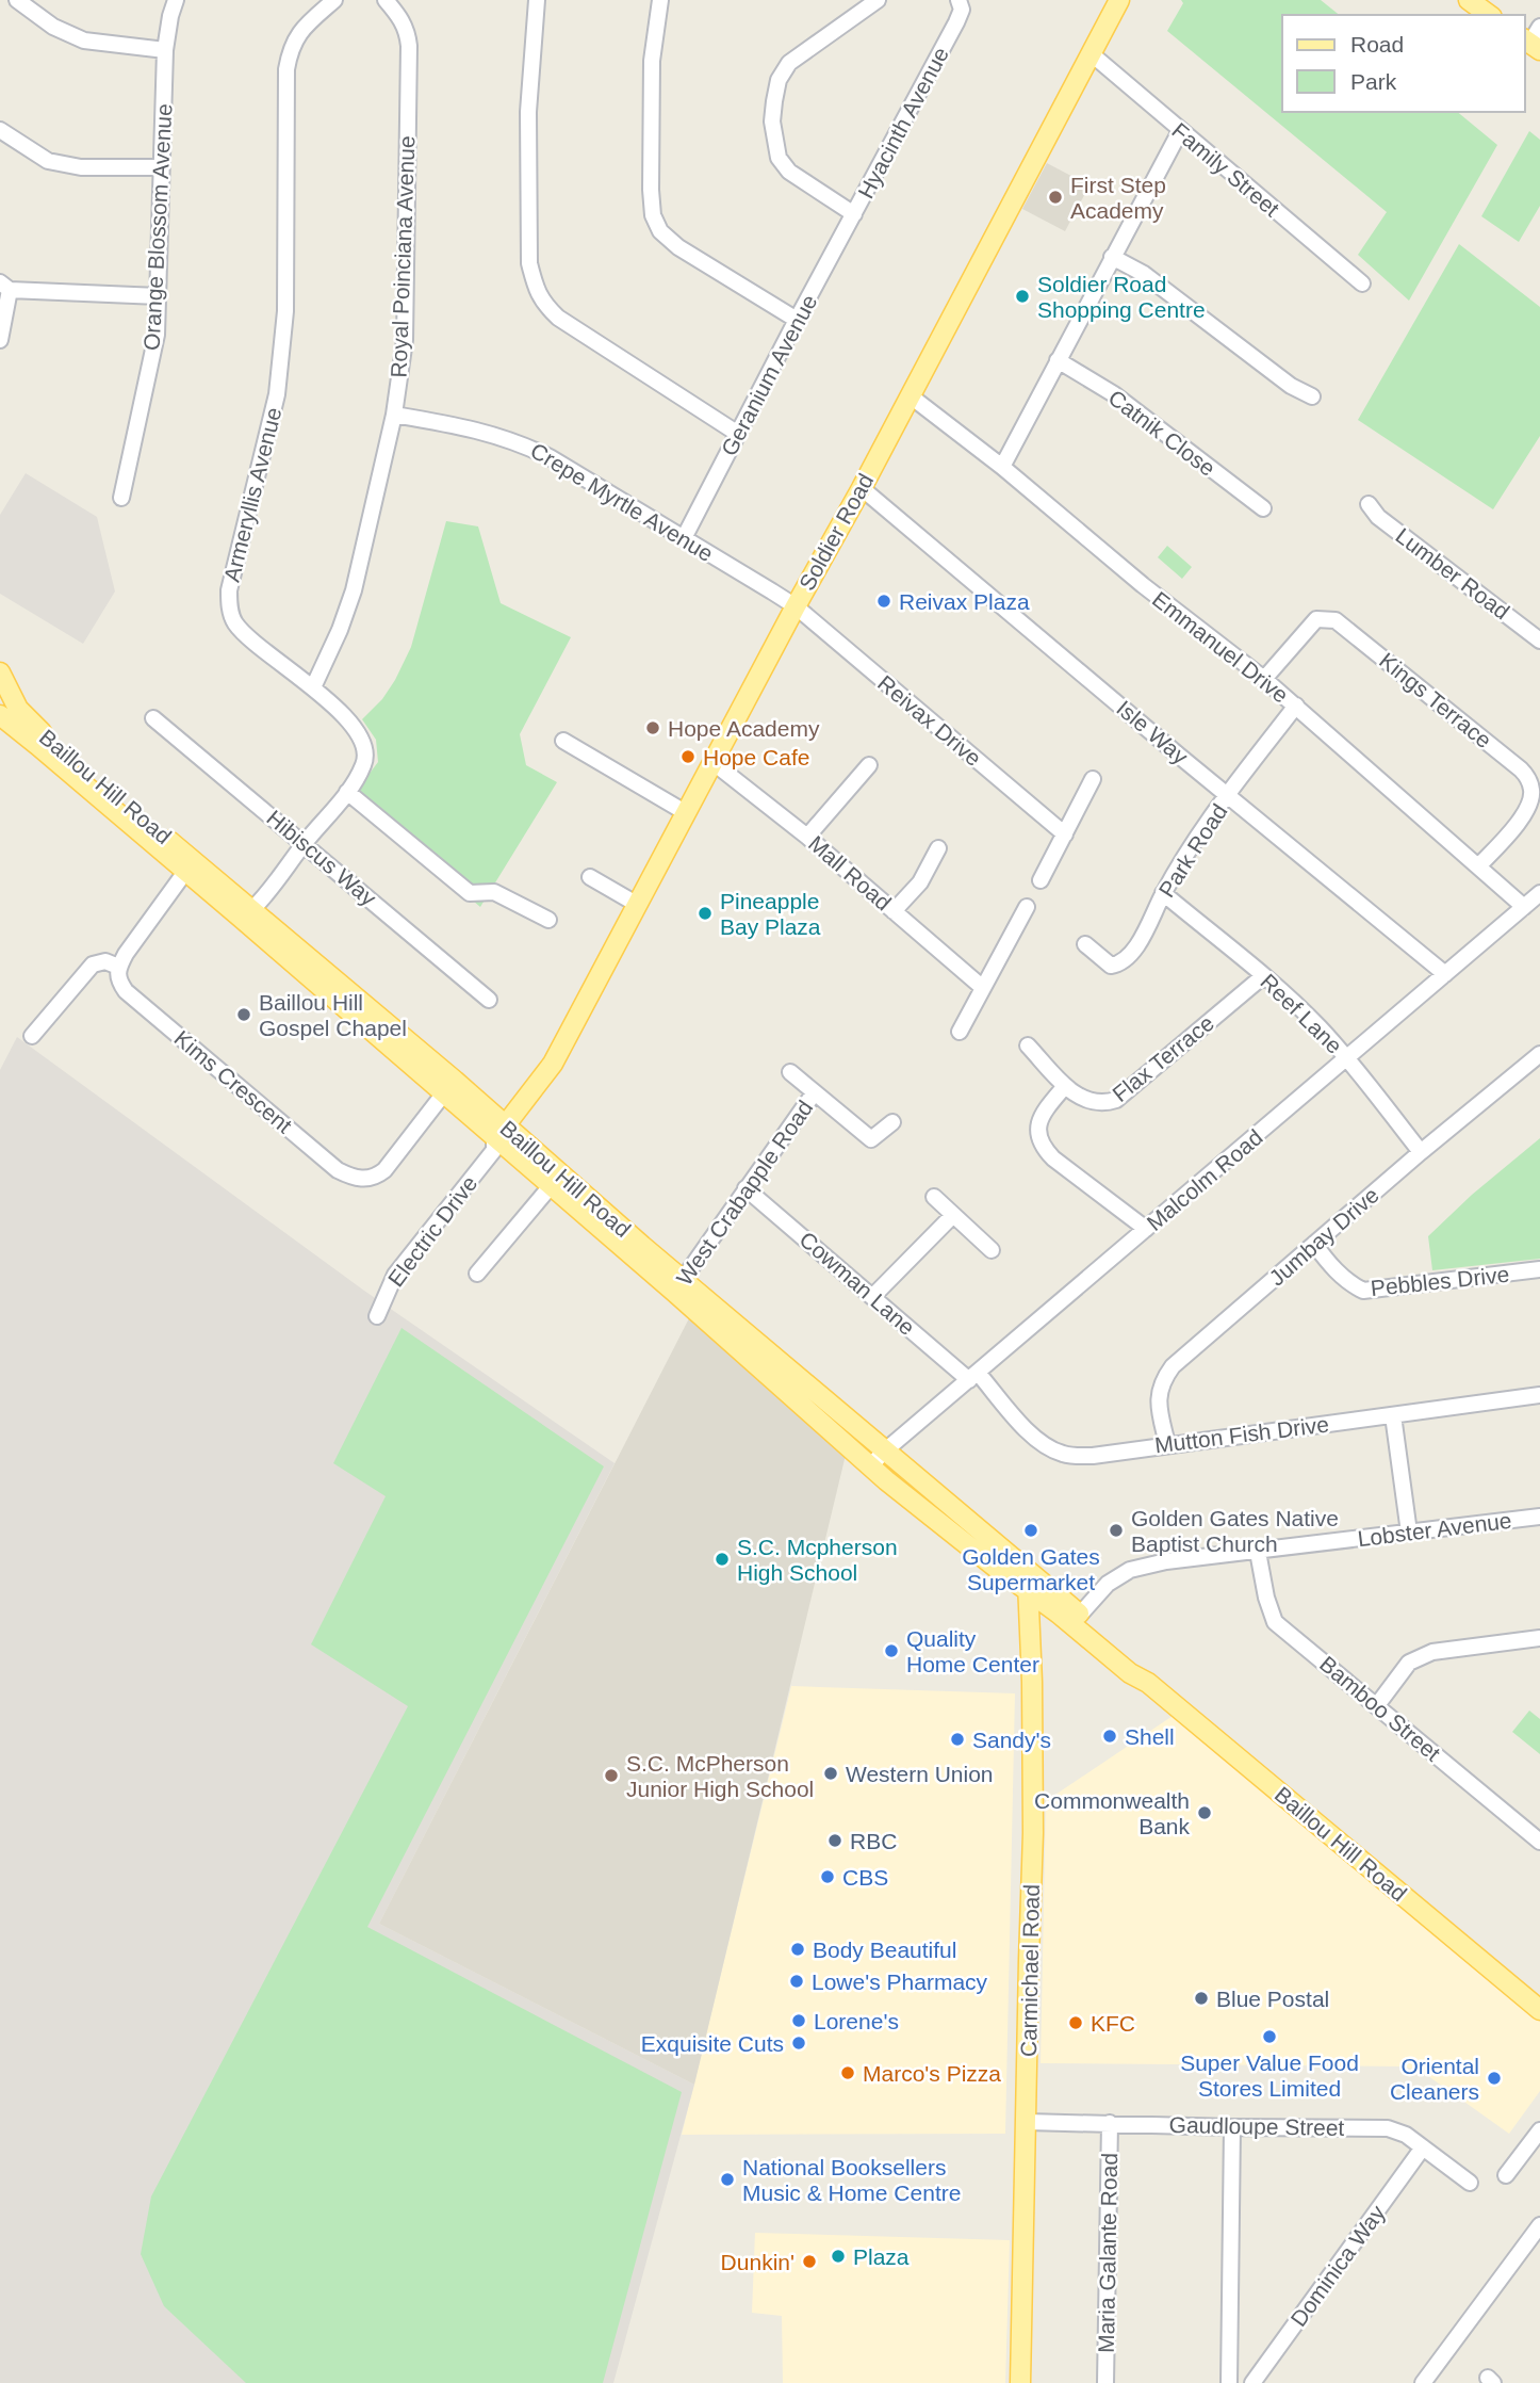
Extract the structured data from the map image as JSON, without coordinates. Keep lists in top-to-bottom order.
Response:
{
  "streets": {
    "main road": ["Soldier Road", "Baillou Hill Road", "Carmichael Road"],
    "street": [
      "Hyacinth Avenue",
      "Family Street",
      "Orange Blossom Avenue",
      "Royal Poinciana Avenue",
      "Geranium Avenue",
      "Catnik Close",
      "Armeryllis Avenue",
      "Crepe Myrtle Avenue",
      "Lumber Road",
      "Emmanuel Drive",
      "Kings Terrace",
      "Reivax Drive",
      "Isle Way",
      "Park Road",
      "Hibiscus Way",
      "Mall Road",
      "Reef Lane",
      "Flax Terrace",
      "Kims Crescent",
      "Malcolm Road",
      "West Crabapple Road",
      "Electric Drive",
      "Jumbay Drive",
      "Pebbles Drive",
      "Cowman Lane",
      "Mutton Fish Drive",
      "Lobster Avenue",
      "Bamboo Street",
      "Gaudloupe Street",
      "Maria Galante Road",
      "Dominica Way"
    ]
  },
  "crossings": [
    ["Hyacinth Avenue", "Geranium Avenue"],
    ["Family Street", "Soldier Road"],
    ["Royal Poinciana Avenue", "Armeryllis Avenue"],
    ["Royal Poinciana Avenue", "Crepe Myrtle Avenue"],
    ["Geranium Avenue", "Crepe Myrtle Avenue"],
    ["Armeryllis Avenue", "Baillou Hill Road"],
    ["Armeryllis Avenue", "Hibiscus Way"],
    ["Crepe Myrtle Avenue", "Soldier Road"],
    ["Crepe Myrtle Avenue", "Reivax Drive"],
    ["Soldier Road", "Emmanuel Drive"],
    ["Soldier Road", "Reivax Drive"],
    ["Soldier Road", "Isle Way"],
    ["Soldier Road", "Baillou Hill Road"],
    ["Soldier Road", "Mall Road"],
    ["Soldier Road", "Electric Drive"],
    ["Emmanuel Drive", "Kings Terrace"],
    ["Emmanuel Drive", "Park Road"],
    ["Emmanuel Drive", "Malcolm Road"],
    ["Isle Way", "Park Road"],
    ["Isle Way", "Malcolm Road"],
    ["Baillou Hill Road", "Kims Crescent"],
    ["Baillou Hill Road", "Malcolm Road"],
    ["Baillou Hill Road", "West Crabapple Road"],
    ["Baillou Hill Road", "Electric Drive"],
    ["Baillou Hill Road", "Lobster Avenue"],
    ["Baillou Hill Road", "Carmichael Road"],
    ["Park Road", "Reef Lane"],
    ["Reef Lane", "Flax Terrace"],
    ["Reef Lane", "Malcolm Road"],
    ["Reef Lane", "Jumbay Drive"],
    ["Malcolm Road", "Cowman Lane"],
    ["Malcolm Road", "Mutton Fish Drive"],
    ["West Crabapple Road", "Cowman Lane"],
    ["Jumbay Drive", "Pebbles Drive"],
    ["Jumbay Drive", "Mutton Fish Drive"],
    ["Cowman Lane", "Mutton Fish Drive"],
    ["Lobster Avenue", "Bamboo Street"],
    ["Carmichael Road", "Gaudloupe Street"],
    ["Gaudloupe Street", "Maria Galante Road"],
    ["Gaudloupe Street", "Dominica Way"]
  ],
  "places": [
    "First Step Academy",
    "Soldier Road Shopping Centre",
    "Reivax Plaza",
    "Hope Academy",
    "Hope Cafe",
    "Pineapple Bay Plaza",
    "Baillou Hill Gospel Chapel",
    "Golden Gates Supermarket",
    "Golden Gates Native Baptist Church",
    "S.C. Mcpherson High School",
    "Quality Home Center",
    "Shell",
    "Sandy's",
    "Western Union",
    "S.C. McPherson Junior High School",
    "Commonwealth Bank",
    "RBC",
    "CBS",
    "Body Beautiful",
    "Lowe's Pharmacy",
    "Blue Postal",
    "Lorene's",
    "KFC",
    "Super Value Food Stores Limited",
    "Exquisite Cuts",
    "Marco's Pizza",
    "Oriental Cleaners",
    "National Booksellers Music & Home Centre",
    "Plaza",
    "Dunkin'"
  ],
  "legend": ["Road", "Park"]
}
